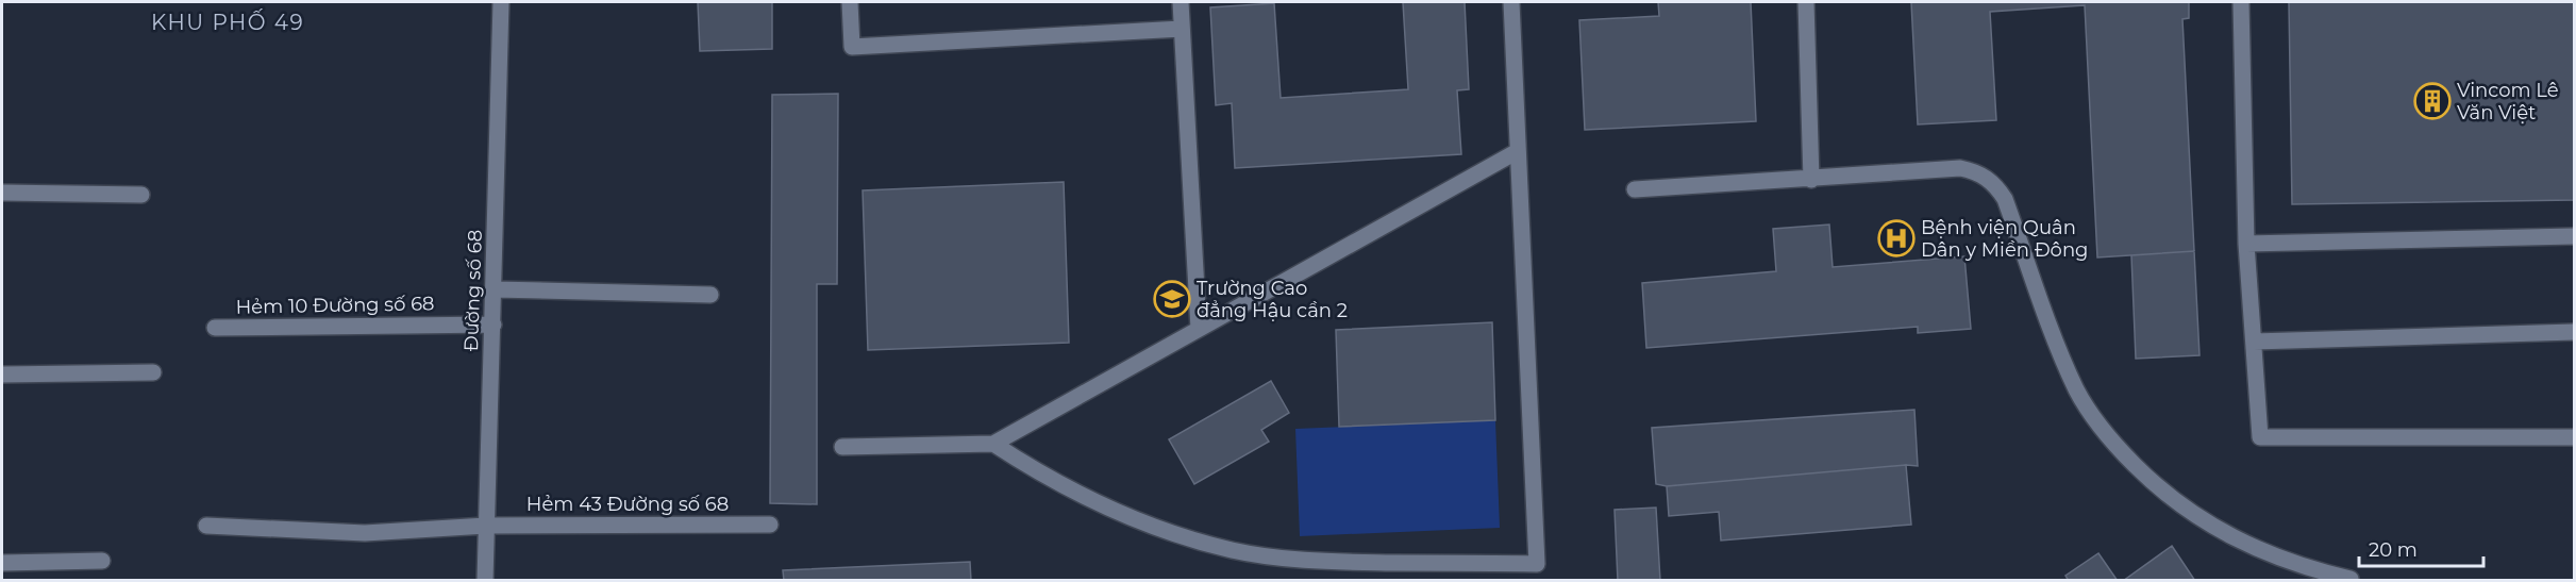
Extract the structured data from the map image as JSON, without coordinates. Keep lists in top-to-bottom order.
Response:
{
  "streets": {
    "street": ["Đường số 68", "Hẻm 10 Đường số 68", "Hẻm 43 Đường số 68"]
  },
  "crossings": [
    ["Đường số 68", "Hẻm 10 Đường số 68"],
    ["Đường số 68", "Hẻm 43 Đường số 68"]
  ],
  "districts": ["KHU PHỐ 49"],
  "places": {
    "building": ["Vincom Lê Văn Việt"],
    "hospital": ["Bệnh viện Quân Dân y Miền Đông"],
    "school or university": ["Trường Cao đẳng Hậu cần 2"]
  },
  "scale_bar": "20 m"
}
